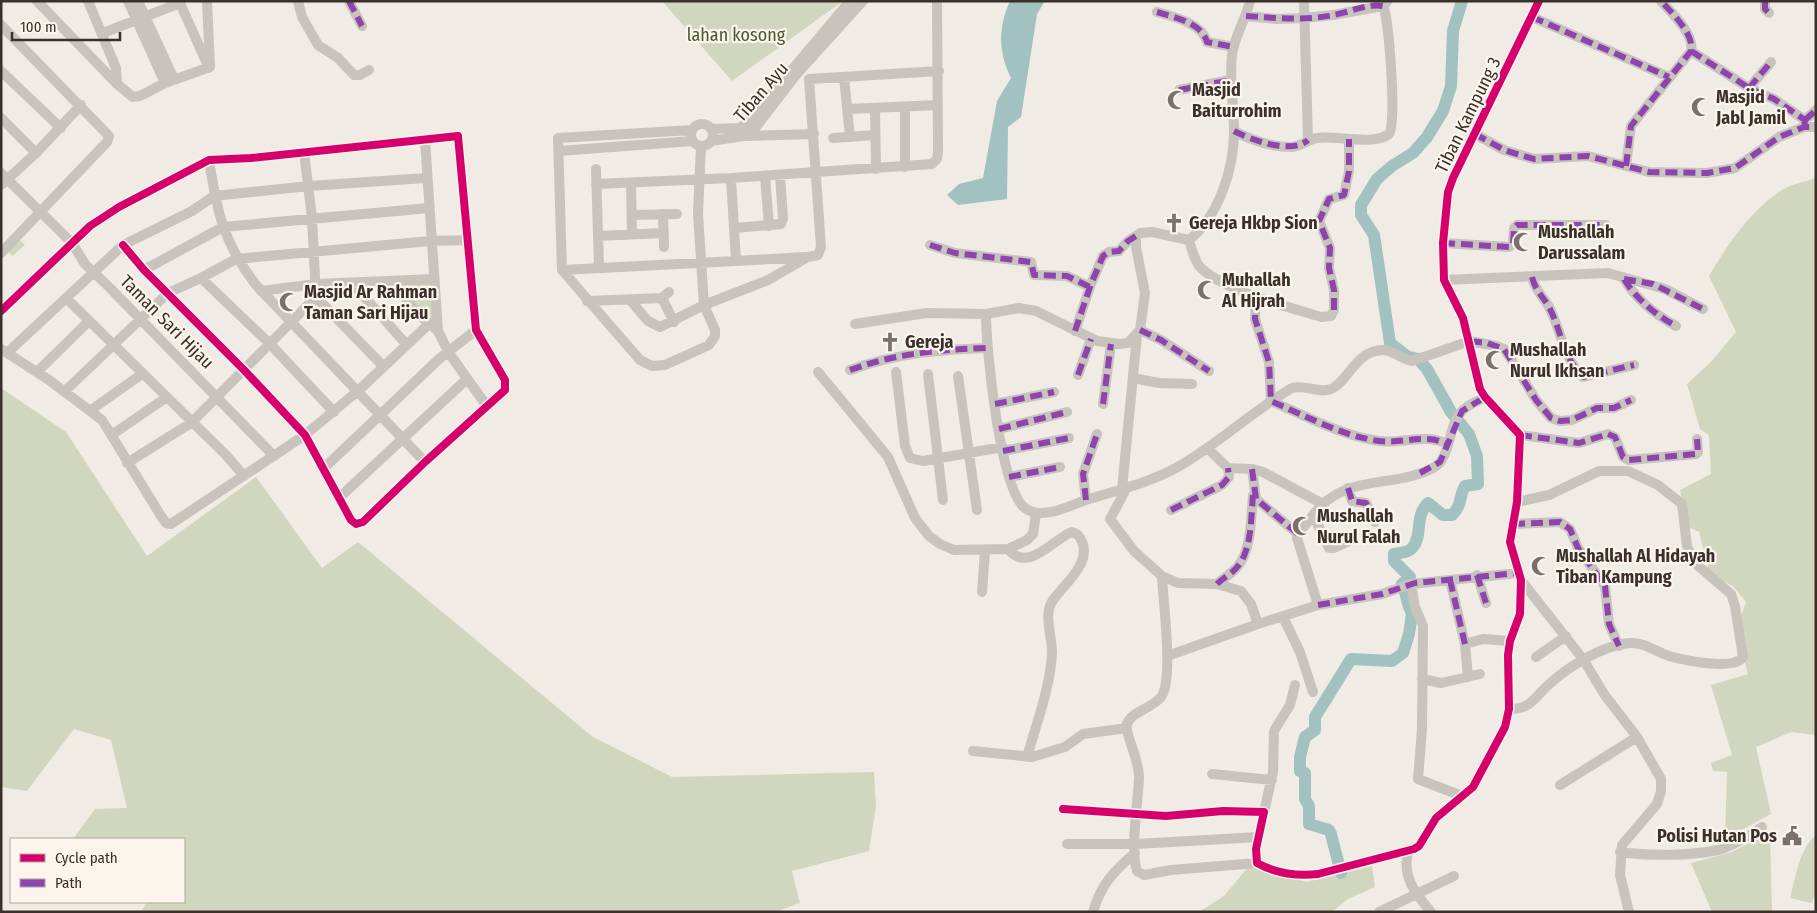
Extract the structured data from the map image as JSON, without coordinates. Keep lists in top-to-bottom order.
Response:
{
  "streets": {
    "street": ["Tiban Ayu", "Tiban Kampung 3", "Taman Sari Hijau"]
  },
  "parks": ["lahan kosong"],
  "places": {
    "mosque": [
      "Masjid Baiturrohim",
      "Masjid Jabl Jamil",
      "Mushallah Darussalam",
      "Muhallah Al Hijrah",
      "Masjid Ar Rahman Taman Sari Hijau",
      "Mushallah Nurul Ikhsan",
      "Mushallah Nurul Falah",
      "Mushallah Al Hidayah Tiban Kampung"
    ],
    "church": ["Gereja Hkbp Sion", "Gereja"],
    "public building": ["Polisi Hutan Pos"]
  },
  "legend": ["Cycle path", "Path"],
  "scale_bar": "100 m"
}
